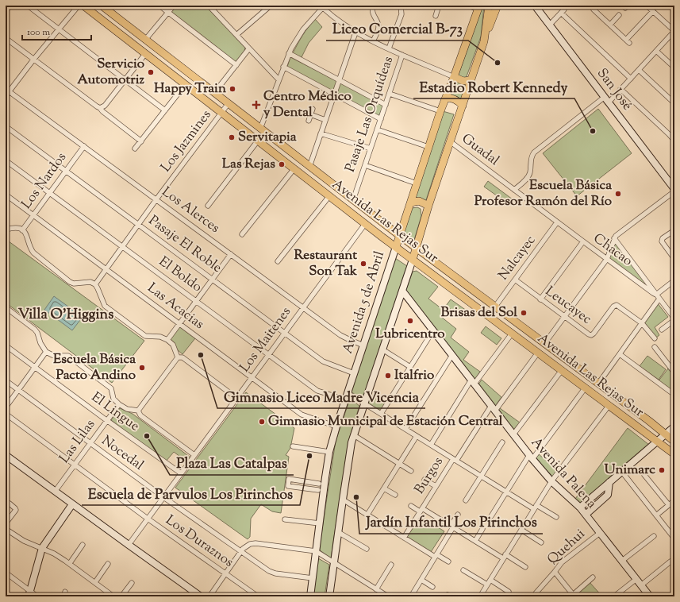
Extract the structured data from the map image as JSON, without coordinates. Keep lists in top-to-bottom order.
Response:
{
  "streets": {
    "main road": ["Avenida Las Rejas Sur", "Avenida 5 de Abril"],
    "street": [
      "San José",
      "Pasaje Las Orquídeas",
      "Los Jazmines",
      "Guadal",
      "Los Nardos",
      "Los Alerces",
      "Pasaje El Roble",
      "Chacao",
      "Nalcayec",
      "El Boldo",
      "Leucayec",
      "Las Acacias",
      "Los Maitenes",
      "El Lingue",
      "Las Lilas",
      "Nocedal",
      "Avenida Palena",
      "Burgos",
      "Los Duraznos",
      "Quehui"
    ]
  },
  "crossings": [
    ["Pasaje Las Orquídeas", "Avenida Las Rejas Sur"],
    ["Los Jazmines", "Los Alerces"],
    ["Los Jazmines", "Avenida Las Rejas Sur"],
    ["Los Jazmines", "Pasaje El Roble"],
    ["Los Jazmines", "El Boldo"],
    ["Los Jazmines", "Las Acacias"],
    ["Guadal", "Chacao"],
    ["Guadal", "Nalcayec"],
    ["Los Nardos", "Los Alerces"],
    ["Los Nardos", "Pasaje El Roble"],
    ["Los Nardos", "El Boldo"],
    ["Los Nardos", "Las Acacias"],
    ["Los Alerces", "Avenida 5 de Abril"],
    ["Los Alerces", "Los Maitenes"],
    ["Avenida Las Rejas Sur", "Nalcayec"],
    ["Avenida Las Rejas Sur", "Avenida 5 de Abril"],
    ["Avenida Las Rejas Sur", "Los Maitenes"],
    ["Avenida Las Rejas Sur", "Burgos"],
    ["Pasaje El Roble", "Avenida 5 de Abril"],
    ["Pasaje El Roble", "Los Maitenes"],
    ["Chacao", "Nalcayec"],
    ["Nalcayec", "Leucayec"],
    ["El Boldo", "Avenida 5 de Abril"],
    ["El Boldo", "Los Maitenes"],
    ["Avenida 5 de Abril", "Las Acacias"],
    ["Avenida 5 de Abril", "Nocedal"],
    ["Las Acacias", "Los Maitenes"],
    ["Los Maitenes", "El Lingue"],
    ["Los Maitenes", "Nocedal"],
    ["Los Maitenes", "Los Duraznos"],
    ["El Lingue", "Las Lilas"],
    ["Las Lilas", "Nocedal"],
    ["Las Lilas", "Los Duraznos"],
    ["Avenida Palena", "Burgos"],
    ["Avenida Palena", "Quehui"]
  ],
  "districts": ["Villa O'Higgins"],
  "places": {
    "other": [
      "Liceo Comercial B-73",
      "Servicio Automotriz",
      "Happy Train",
      "Estadio Robert Kennedy",
      "Servitapia",
      "Las Rejas",
      "Escuela Básica Profesor Ramón del Río",
      "Restaurant Son Tak",
      "Brisas del Sol",
      "Lubricentro",
      "Gimnasio Liceo Madre Vicencia",
      "Escuela Básica Pacto Andino",
      "Italfrio",
      "Gimnasio Municipal de Estación Central",
      "Plaza Las Catalpas",
      "Escuela de Parvulos Los Pirinchos",
      "Unimarc",
      "Jardín Infantil Los Pirinchos"
    ],
    "health": ["Centro Médico y Dental"]
  },
  "scale_bar": "100 m"
}
